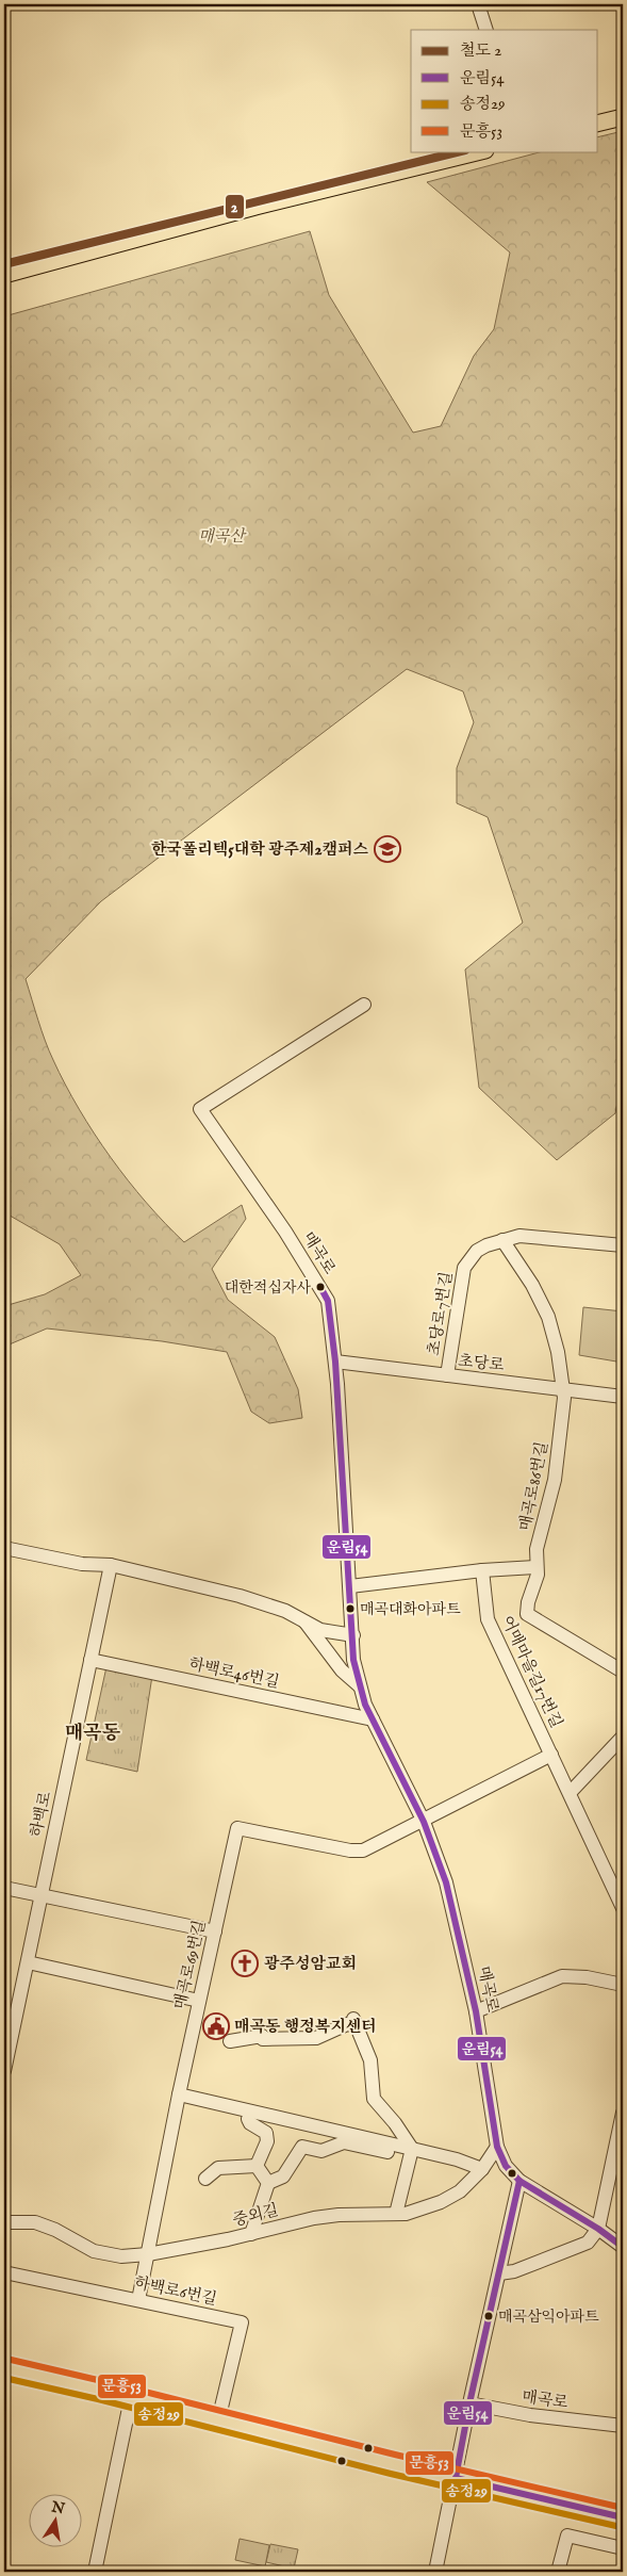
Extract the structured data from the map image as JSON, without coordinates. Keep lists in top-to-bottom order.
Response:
{
  "streets": {
    "street": [
      "매곡로",
      "초당로7번길",
      "초당로",
      "매곡로86번길",
      "어매마을길17번길",
      "하백로46번길",
      "하백로",
      "매곡로69번길",
      "중외길",
      "하백로6번길"
    ]
  },
  "crossings": [
    ["매곡로", "초당로"],
    ["매곡로", "하백로46번길"],
    ["매곡로", "하백로"],
    ["매곡로", "매곡로69번길"],
    ["매곡로", "중외길"],
    ["초당로7번길", "초당로"],
    ["초당로7번길", "매곡로86번길"],
    ["초당로", "매곡로86번길"],
    ["하백로46번길", "하백로"],
    ["매곡로69번길", "중외길"],
    ["매곡로69번길", "하백로6번길"]
  ],
  "districts": ["매곡동"],
  "parks": ["매곡산"],
  "places": {
    "school or university": ["한국폴리텍5대학 광주제2캠퍼스"],
    "other": ["대한적십자사", "매곡대화아파트", "매곡삼익아파트"],
    "church": ["광주성암교회"],
    "public building": ["매곡동 행정복지센터"]
  },
  "lines": [
    "rail line 2",
    "transit line 운림54",
    "transit line 문흥53",
    "transit line 송정29"
  ],
  "legend": [
    "철도 2",
    "운림54",
    "송정29",
    "문흥53"
  ],
  "north": "top"
}
